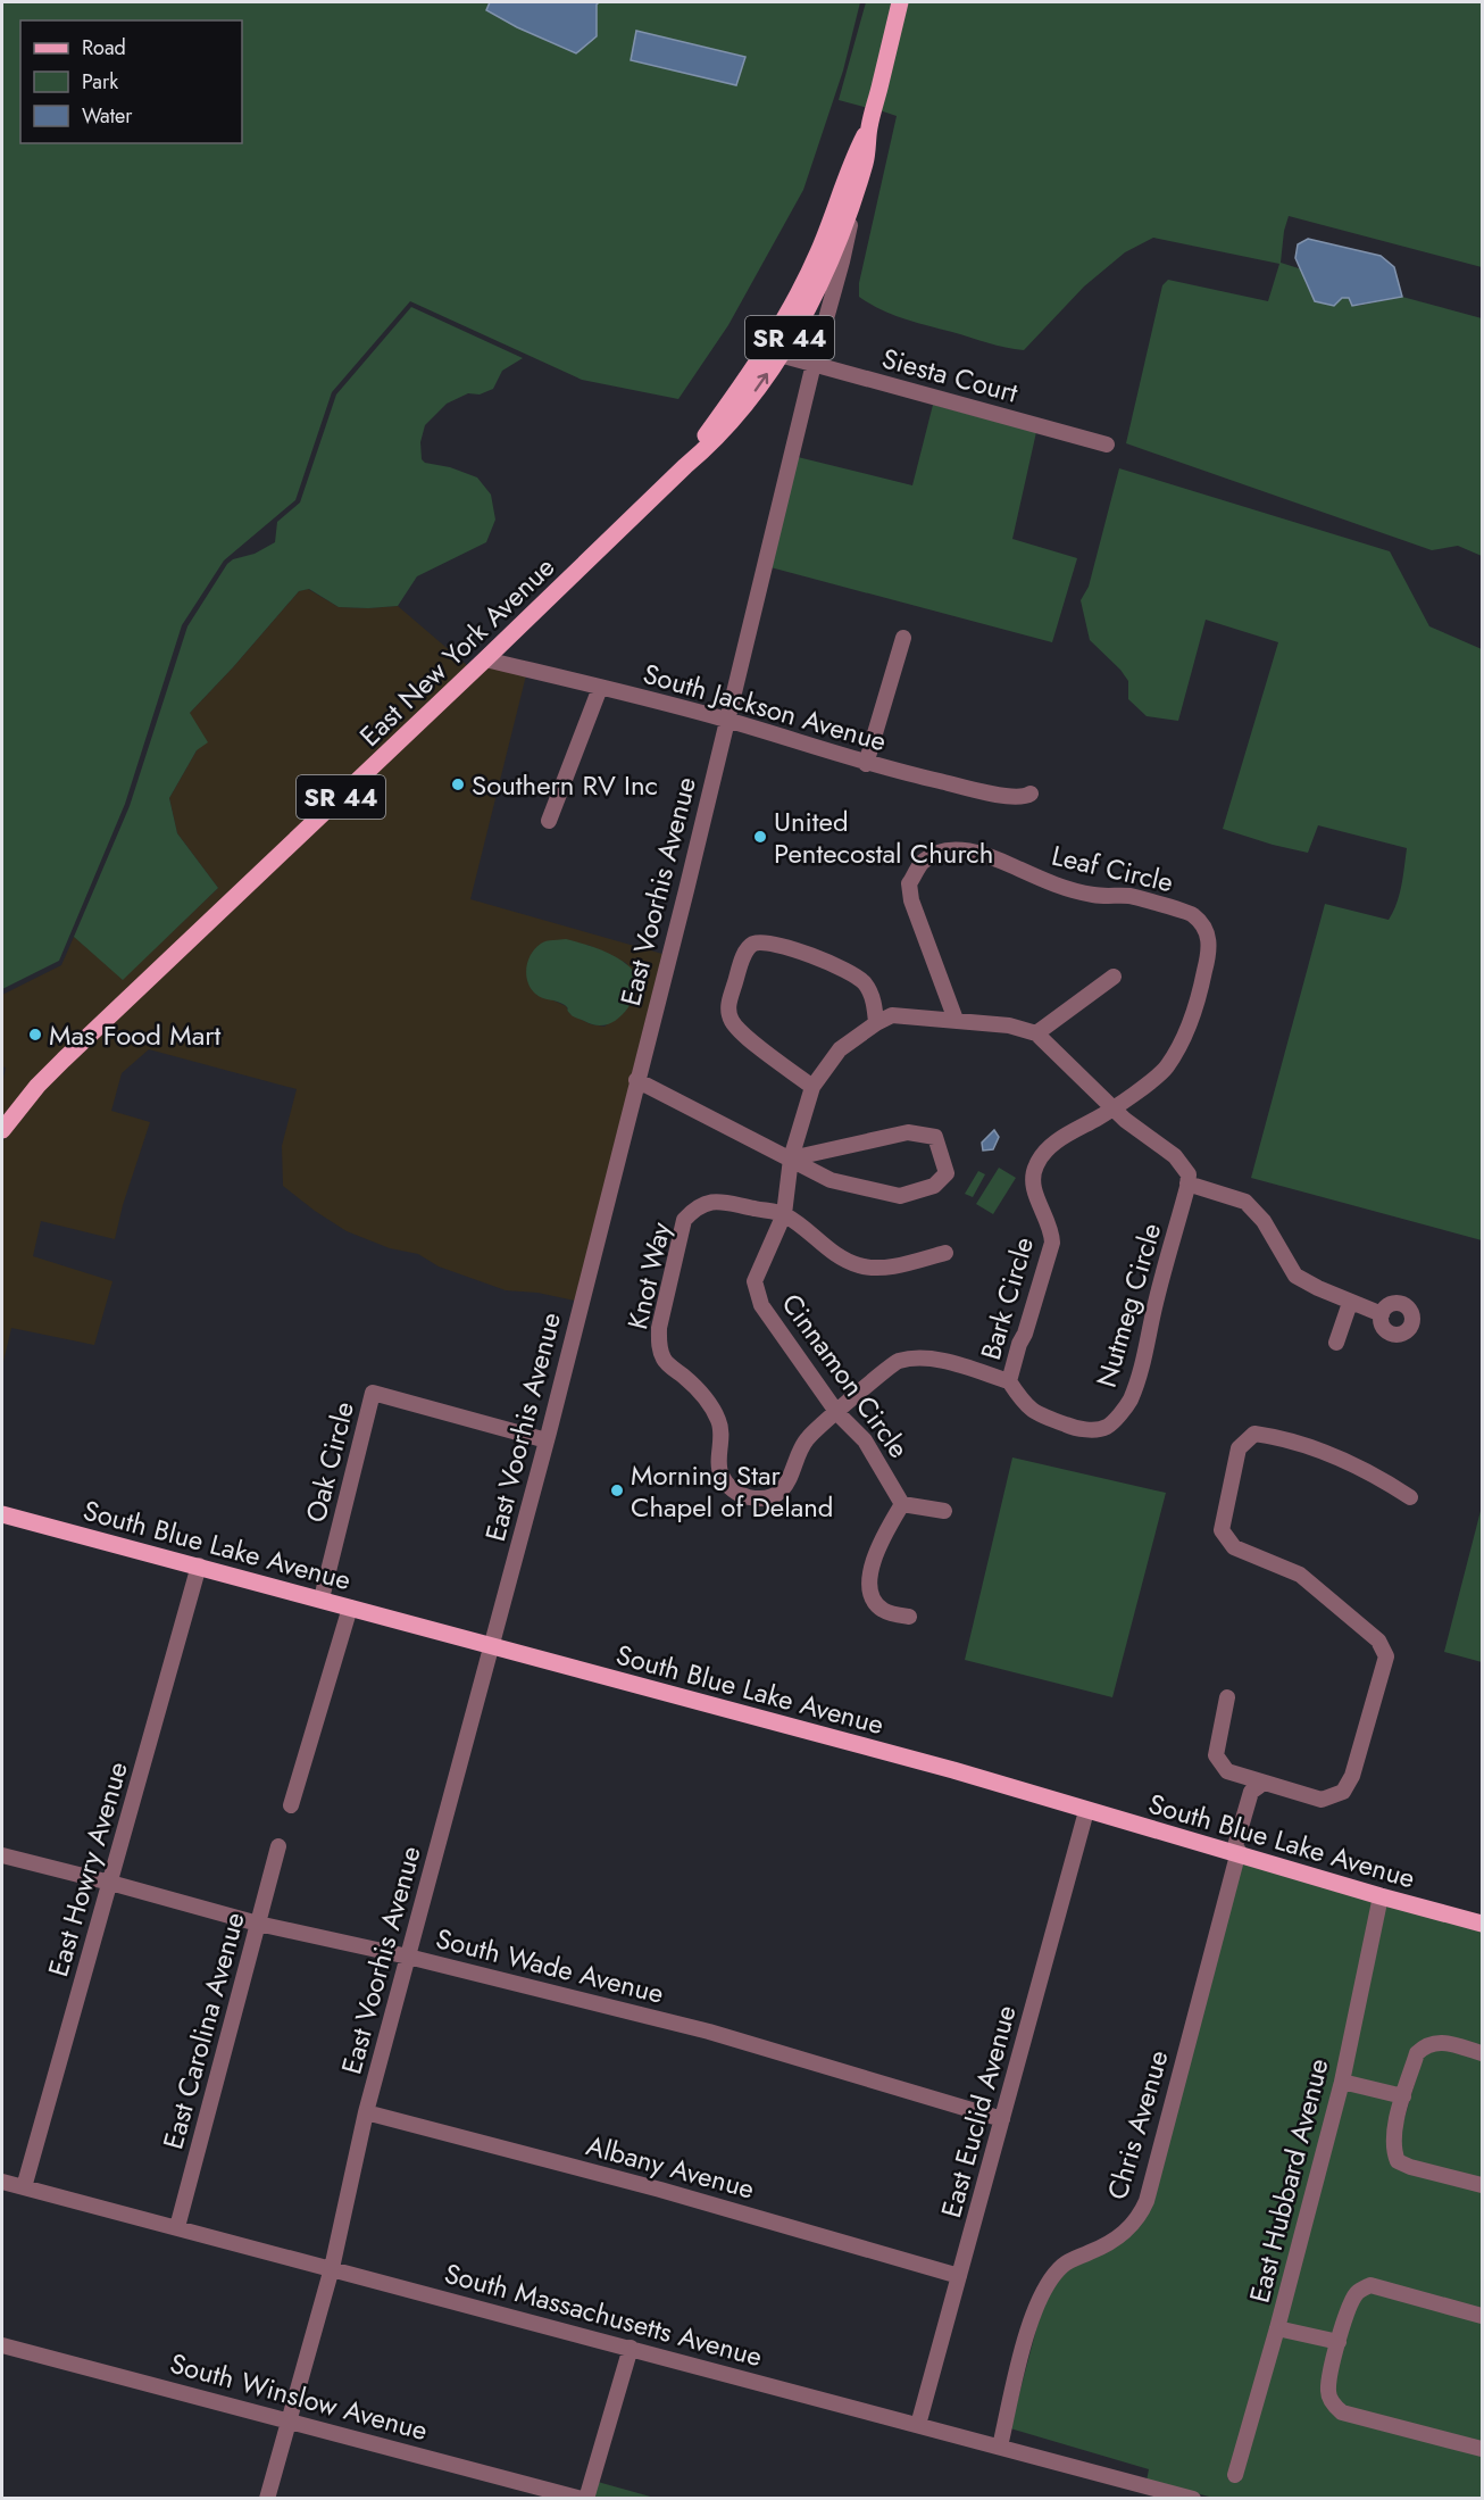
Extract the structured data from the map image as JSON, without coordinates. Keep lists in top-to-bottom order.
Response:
{
  "streets": {
    "main road": ["SR 44", "East New York Avenue", "South Blue Lake Avenue"],
    "street": [
      "Siesta Court",
      "South Jackson Avenue",
      "Leaf Circle",
      "East Voorhis Avenue",
      "Knot Way",
      "Bark Circle",
      "Nutmeg Circle",
      "Cinnamon Circle",
      "Oak Circle",
      "East Howry Avenue",
      "South Wade Avenue",
      "East Carolina Avenue",
      "East Euclid Avenue",
      "Chris Avenue",
      "Albany Avenue",
      "East Hubbard Avenue",
      "South Massachusetts Avenue",
      "South Winslow Avenue"
    ]
  },
  "crossings": [
    ["Siesta Court", "East New York Avenue"],
    ["Siesta Court", "East Voorhis Avenue"],
    ["East New York Avenue", "South Jackson Avenue"],
    ["East New York Avenue", "East Voorhis Avenue"],
    ["South Jackson Avenue", "East Voorhis Avenue"],
    ["Leaf Circle", "Bark Circle"],
    ["Leaf Circle", "Cinnamon Circle"],
    ["East Voorhis Avenue", "Oak Circle"],
    ["East Voorhis Avenue", "South Blue Lake Avenue"],
    ["East Voorhis Avenue", "South Wade Avenue"],
    ["East Voorhis Avenue", "Albany Avenue"],
    ["East Voorhis Avenue", "South Massachusetts Avenue"],
    ["East Voorhis Avenue", "South Winslow Avenue"],
    ["Knot Way", "Bark Circle"],
    ["Knot Way", "Cinnamon Circle"],
    ["Bark Circle", "Nutmeg Circle"],
    ["Bark Circle", "Cinnamon Circle"],
    ["Oak Circle", "South Blue Lake Avenue"],
    ["South Blue Lake Avenue", "East Howry Avenue"],
    ["South Blue Lake Avenue", "East Euclid Avenue"],
    ["South Blue Lake Avenue", "Chris Avenue"],
    ["South Blue Lake Avenue", "East Hubbard Avenue"],
    ["East Howry Avenue", "South Wade Avenue"],
    ["East Howry Avenue", "South Massachusetts Avenue"],
    ["South Wade Avenue", "East Carolina Avenue"],
    ["South Wade Avenue", "East Euclid Avenue"],
    ["East Carolina Avenue", "South Massachusetts Avenue"],
    ["East Euclid Avenue", "Albany Avenue"],
    ["East Euclid Avenue", "South Massachusetts Avenue"],
    ["Chris Avenue", "South Massachusetts Avenue"]
  ],
  "places": [
    "Southern RV Inc",
    "United Pentecostal Church",
    "Mas Food Mart",
    "Morning Star Chapel of Deland"
  ],
  "legend": ["Road", "Park", "Water"]
}
